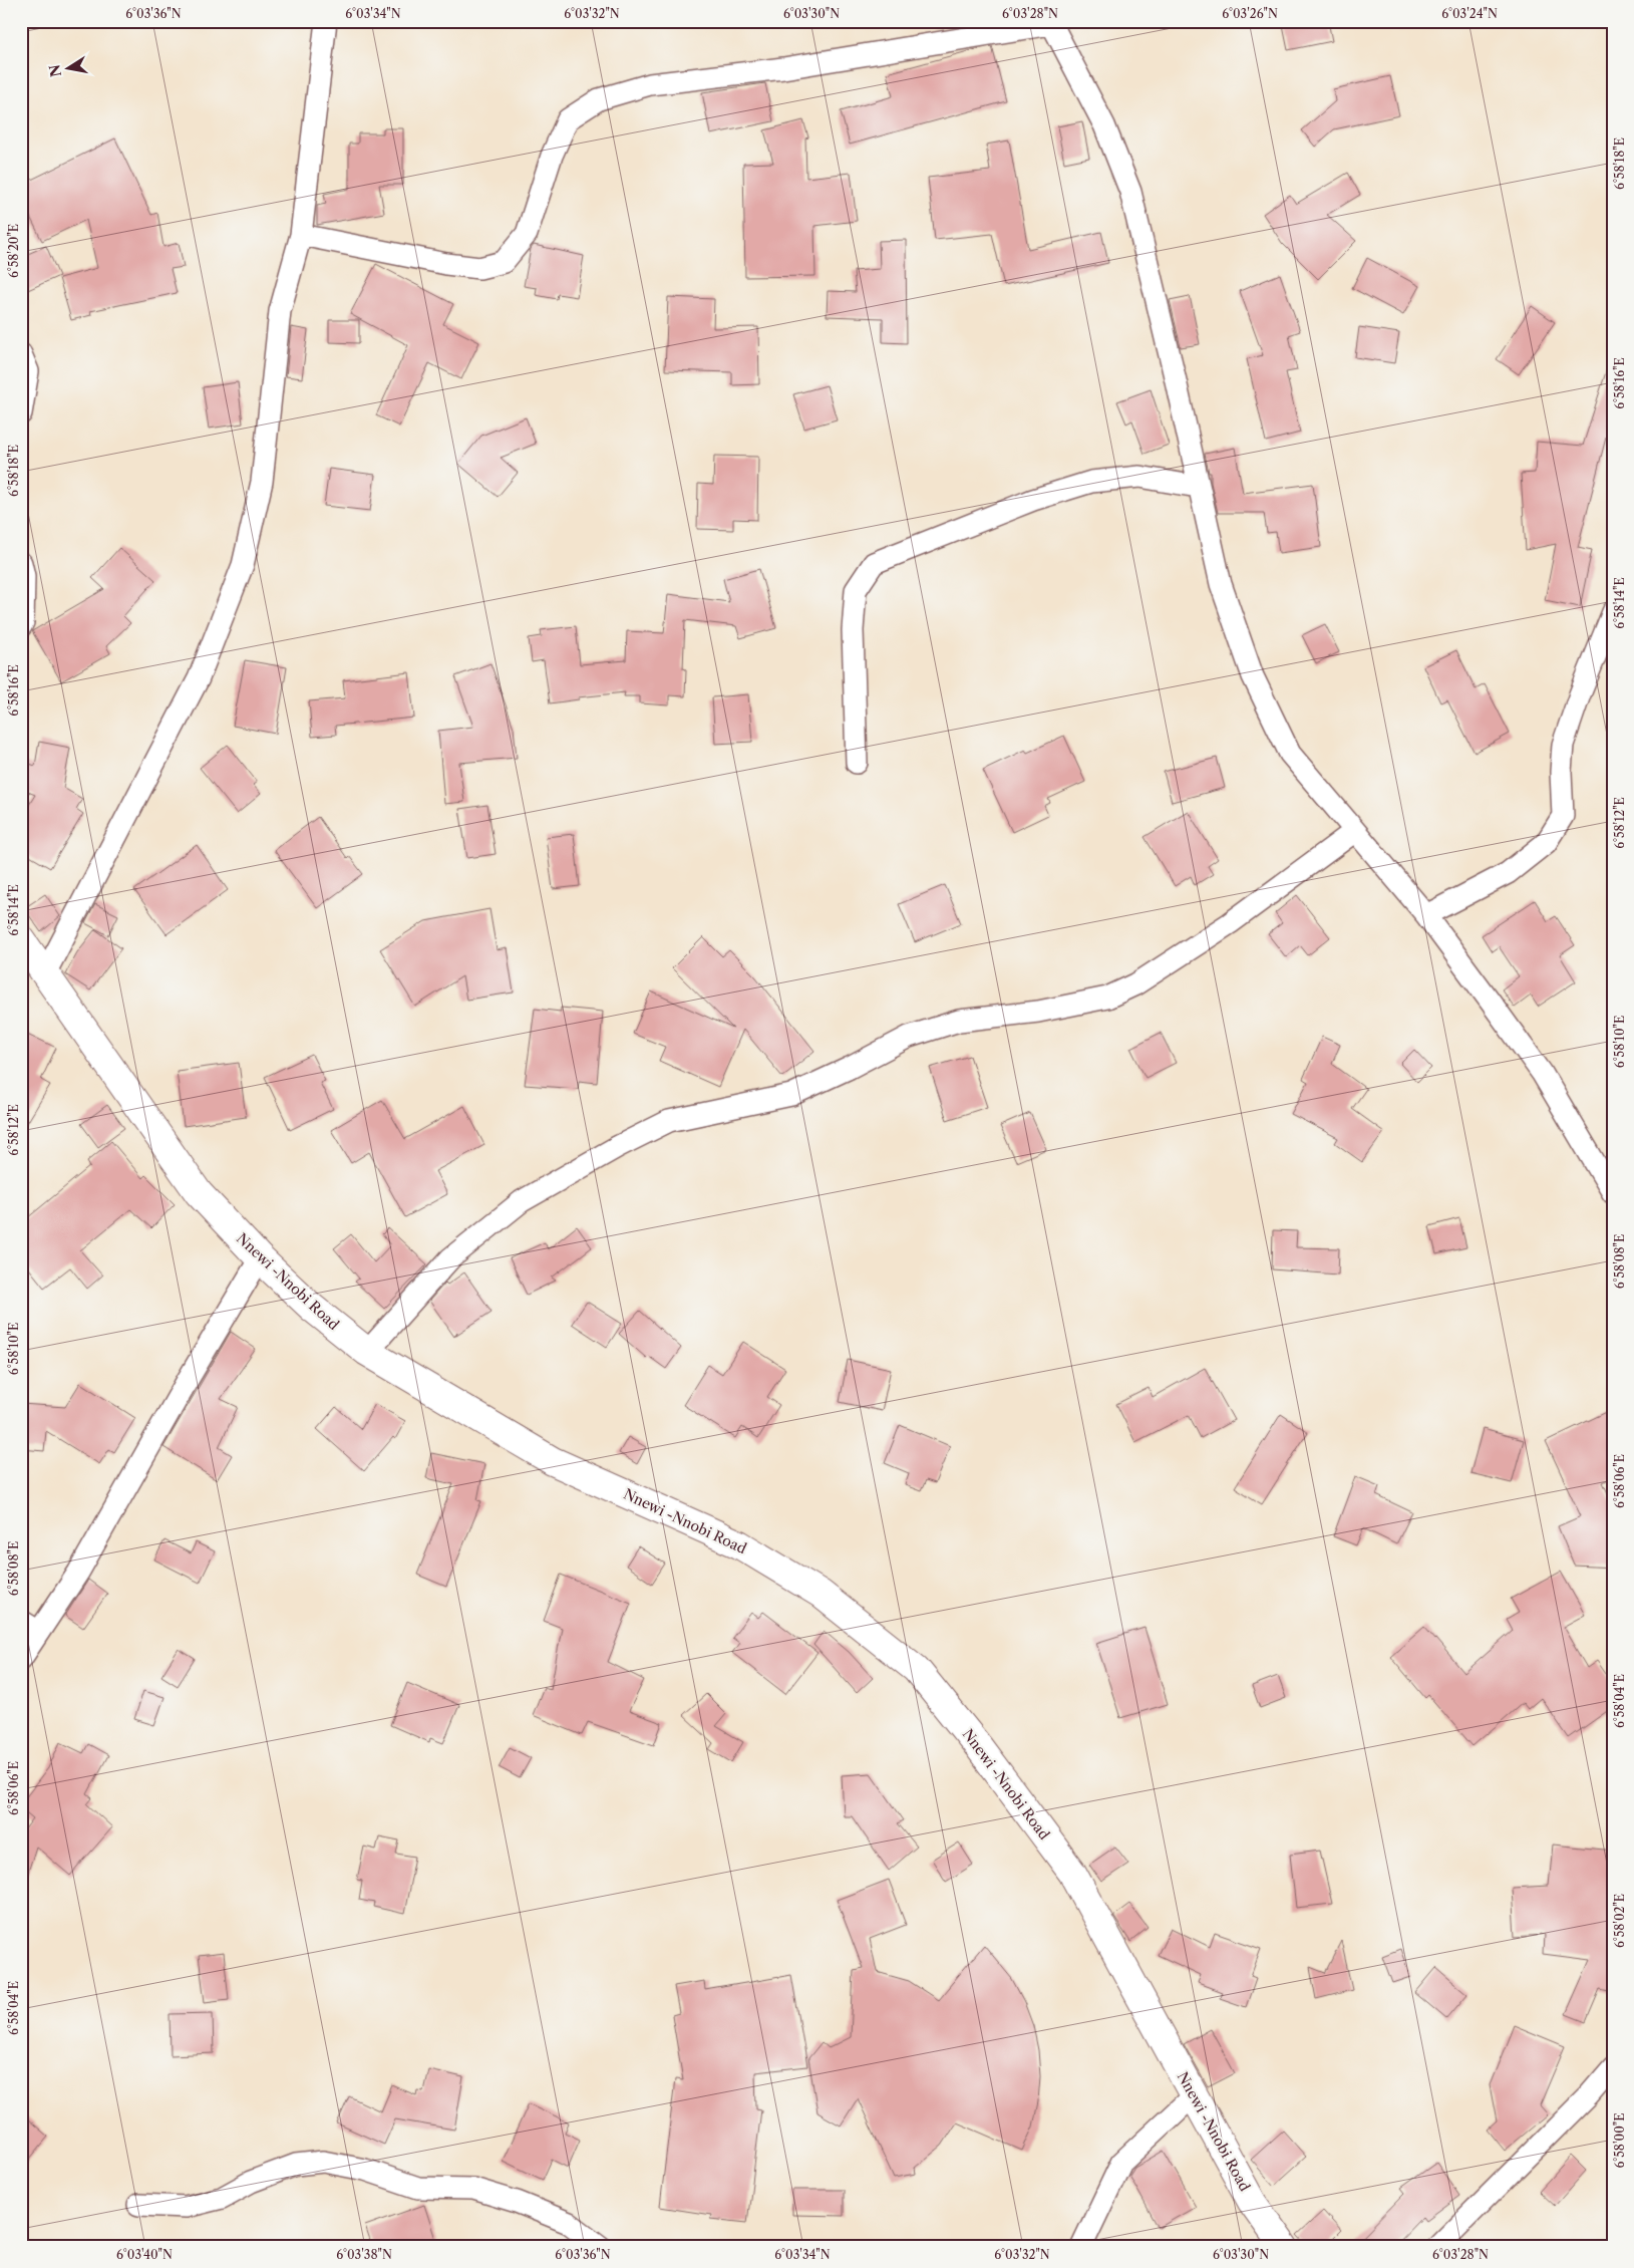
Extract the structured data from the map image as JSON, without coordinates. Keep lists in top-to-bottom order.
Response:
{
  "streets": {
    "main road": ["Nnewi -Nnobi Road"]
  },
  "north": "left",
  "coordinates": [
    "6°03'36\"N",
    "6°03'34\"N",
    "6°03'32\"N",
    "6°03'30\"N",
    "6°03'28\"N",
    "6°03'26\"N",
    "6°03'24\"N",
    "6°58'18\"E",
    "6°58'20\"E",
    "6°58'16\"E",
    "6°58'14\"E",
    "6°58'12\"E",
    "6°58'10\"E",
    "6°58'08\"E",
    "6°58'06\"E",
    "6°58'04\"E",
    "6°58'02\"E",
    "6°58'00\"E",
    "6°03'40\"N",
    "6°03'38\"N"
  ]
}
